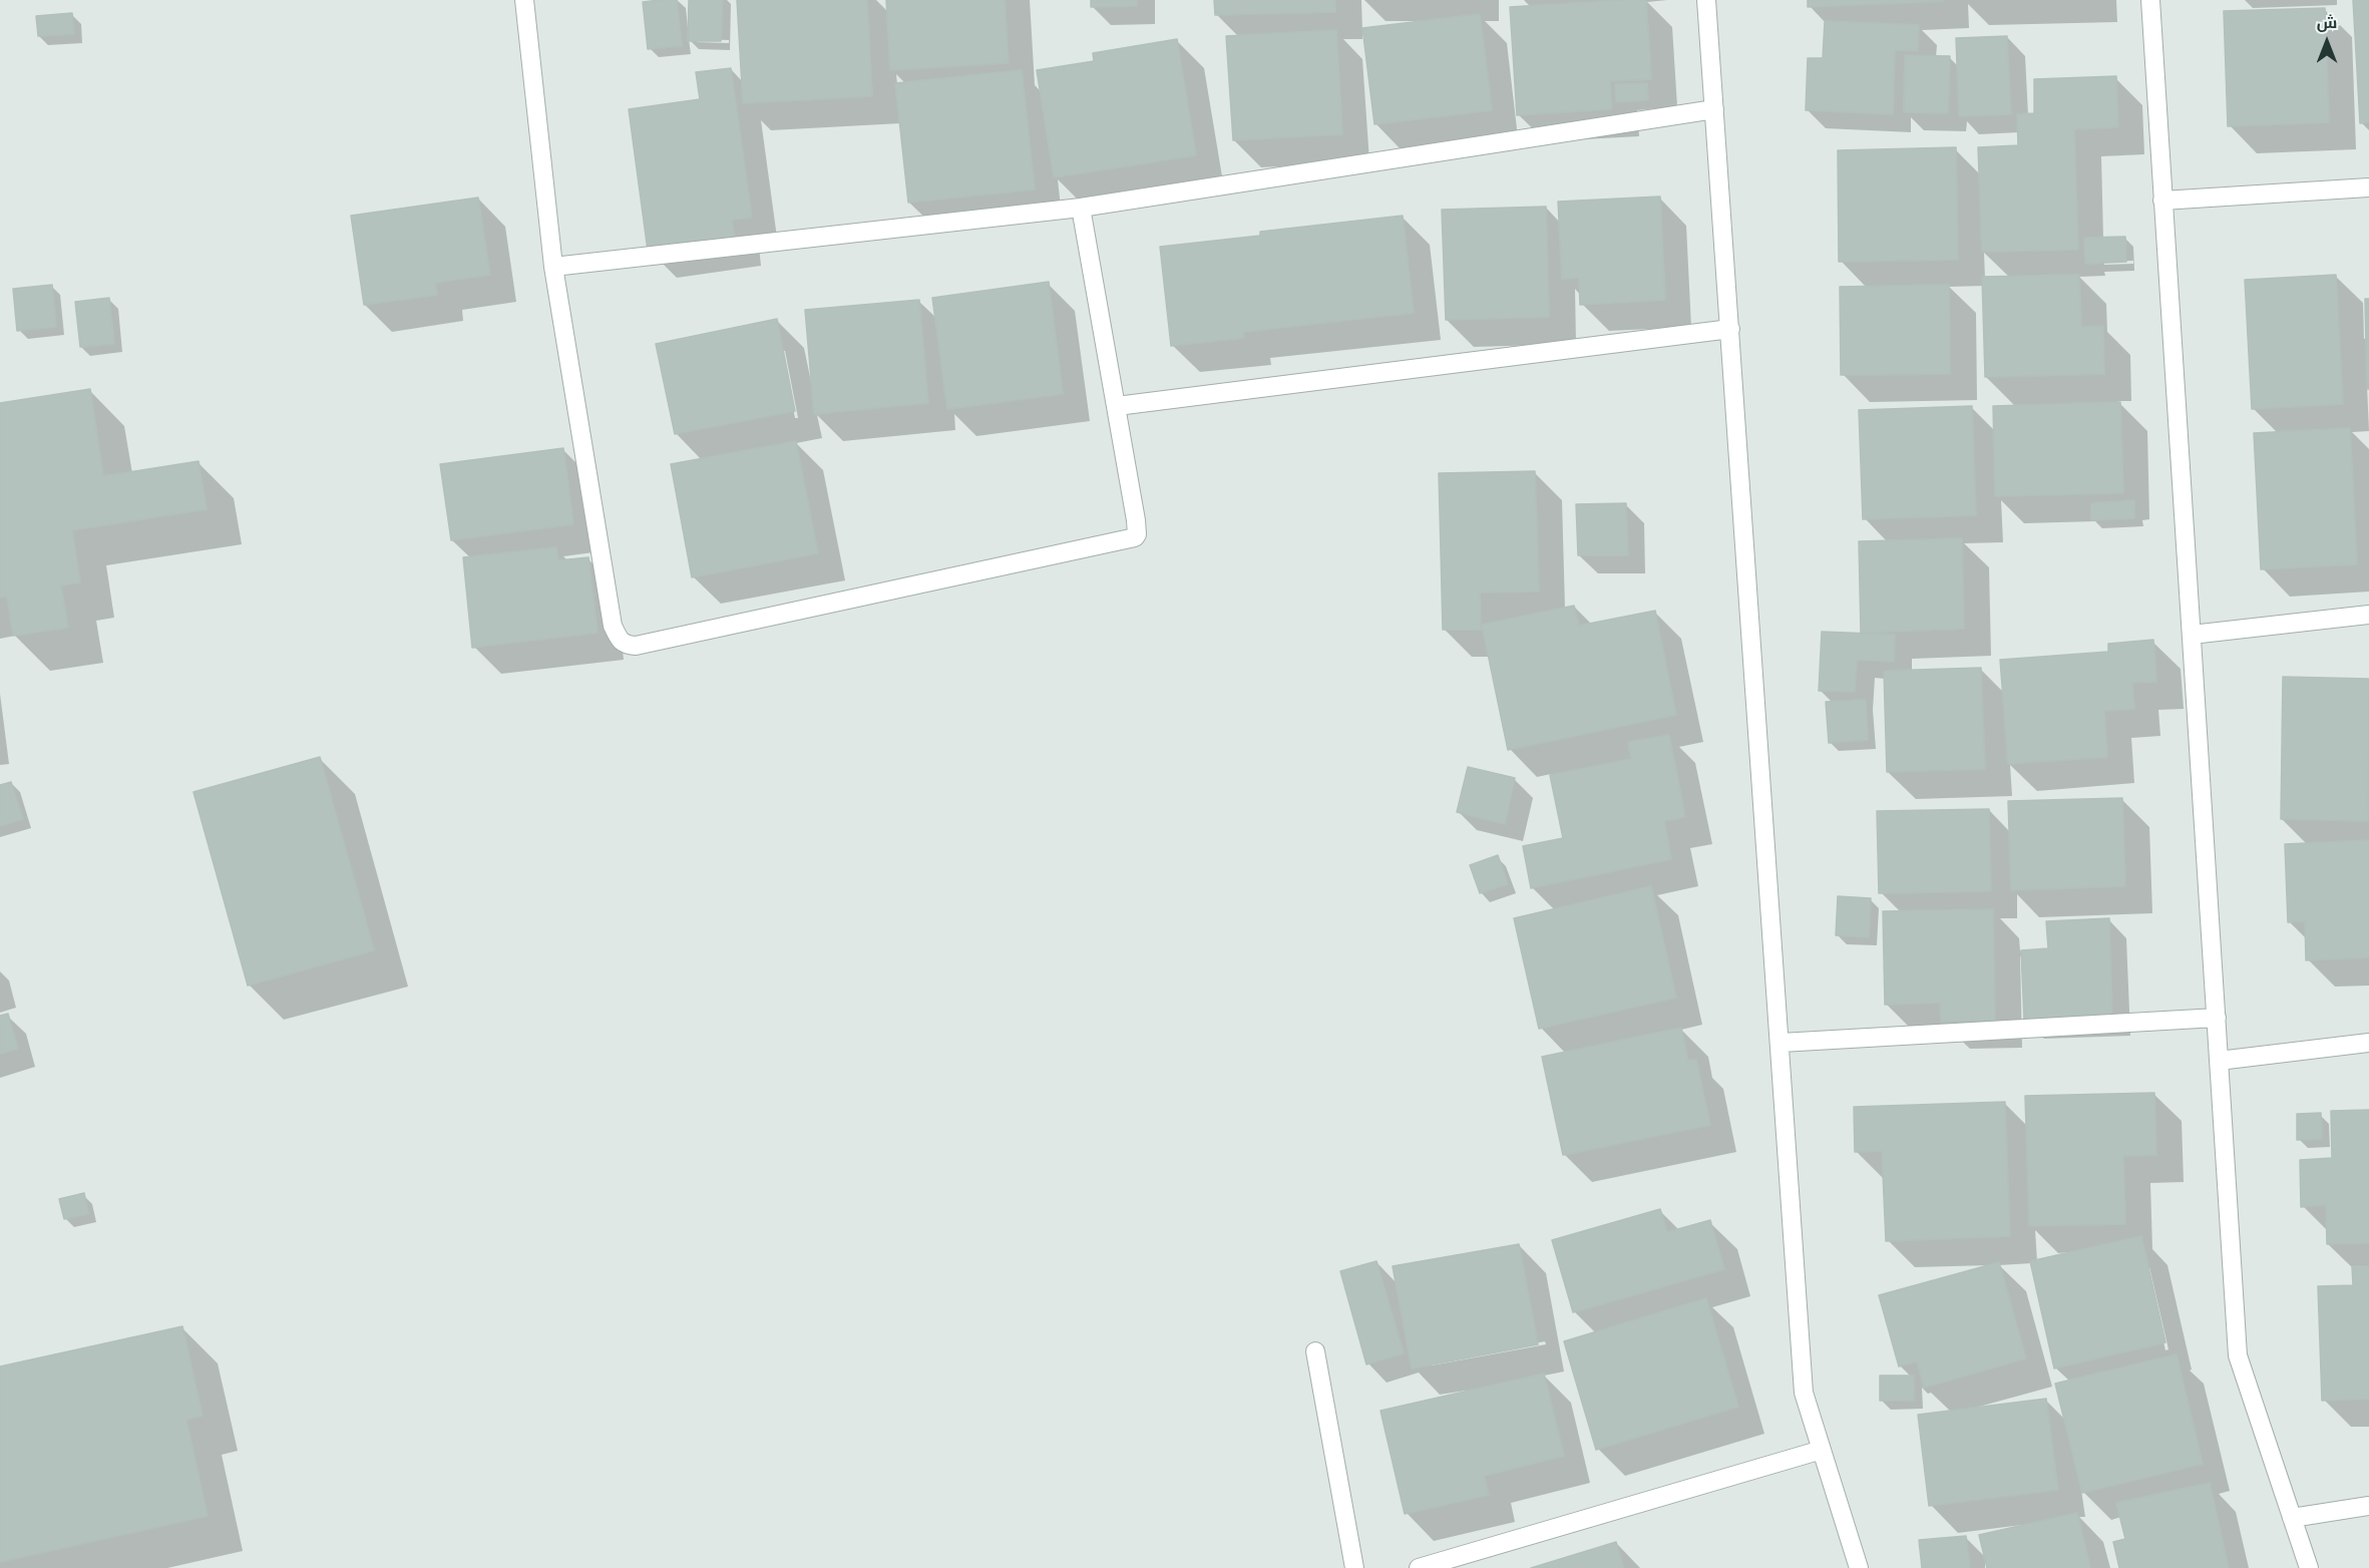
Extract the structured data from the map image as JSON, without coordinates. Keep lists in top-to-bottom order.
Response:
{
  "north": "top"
}
